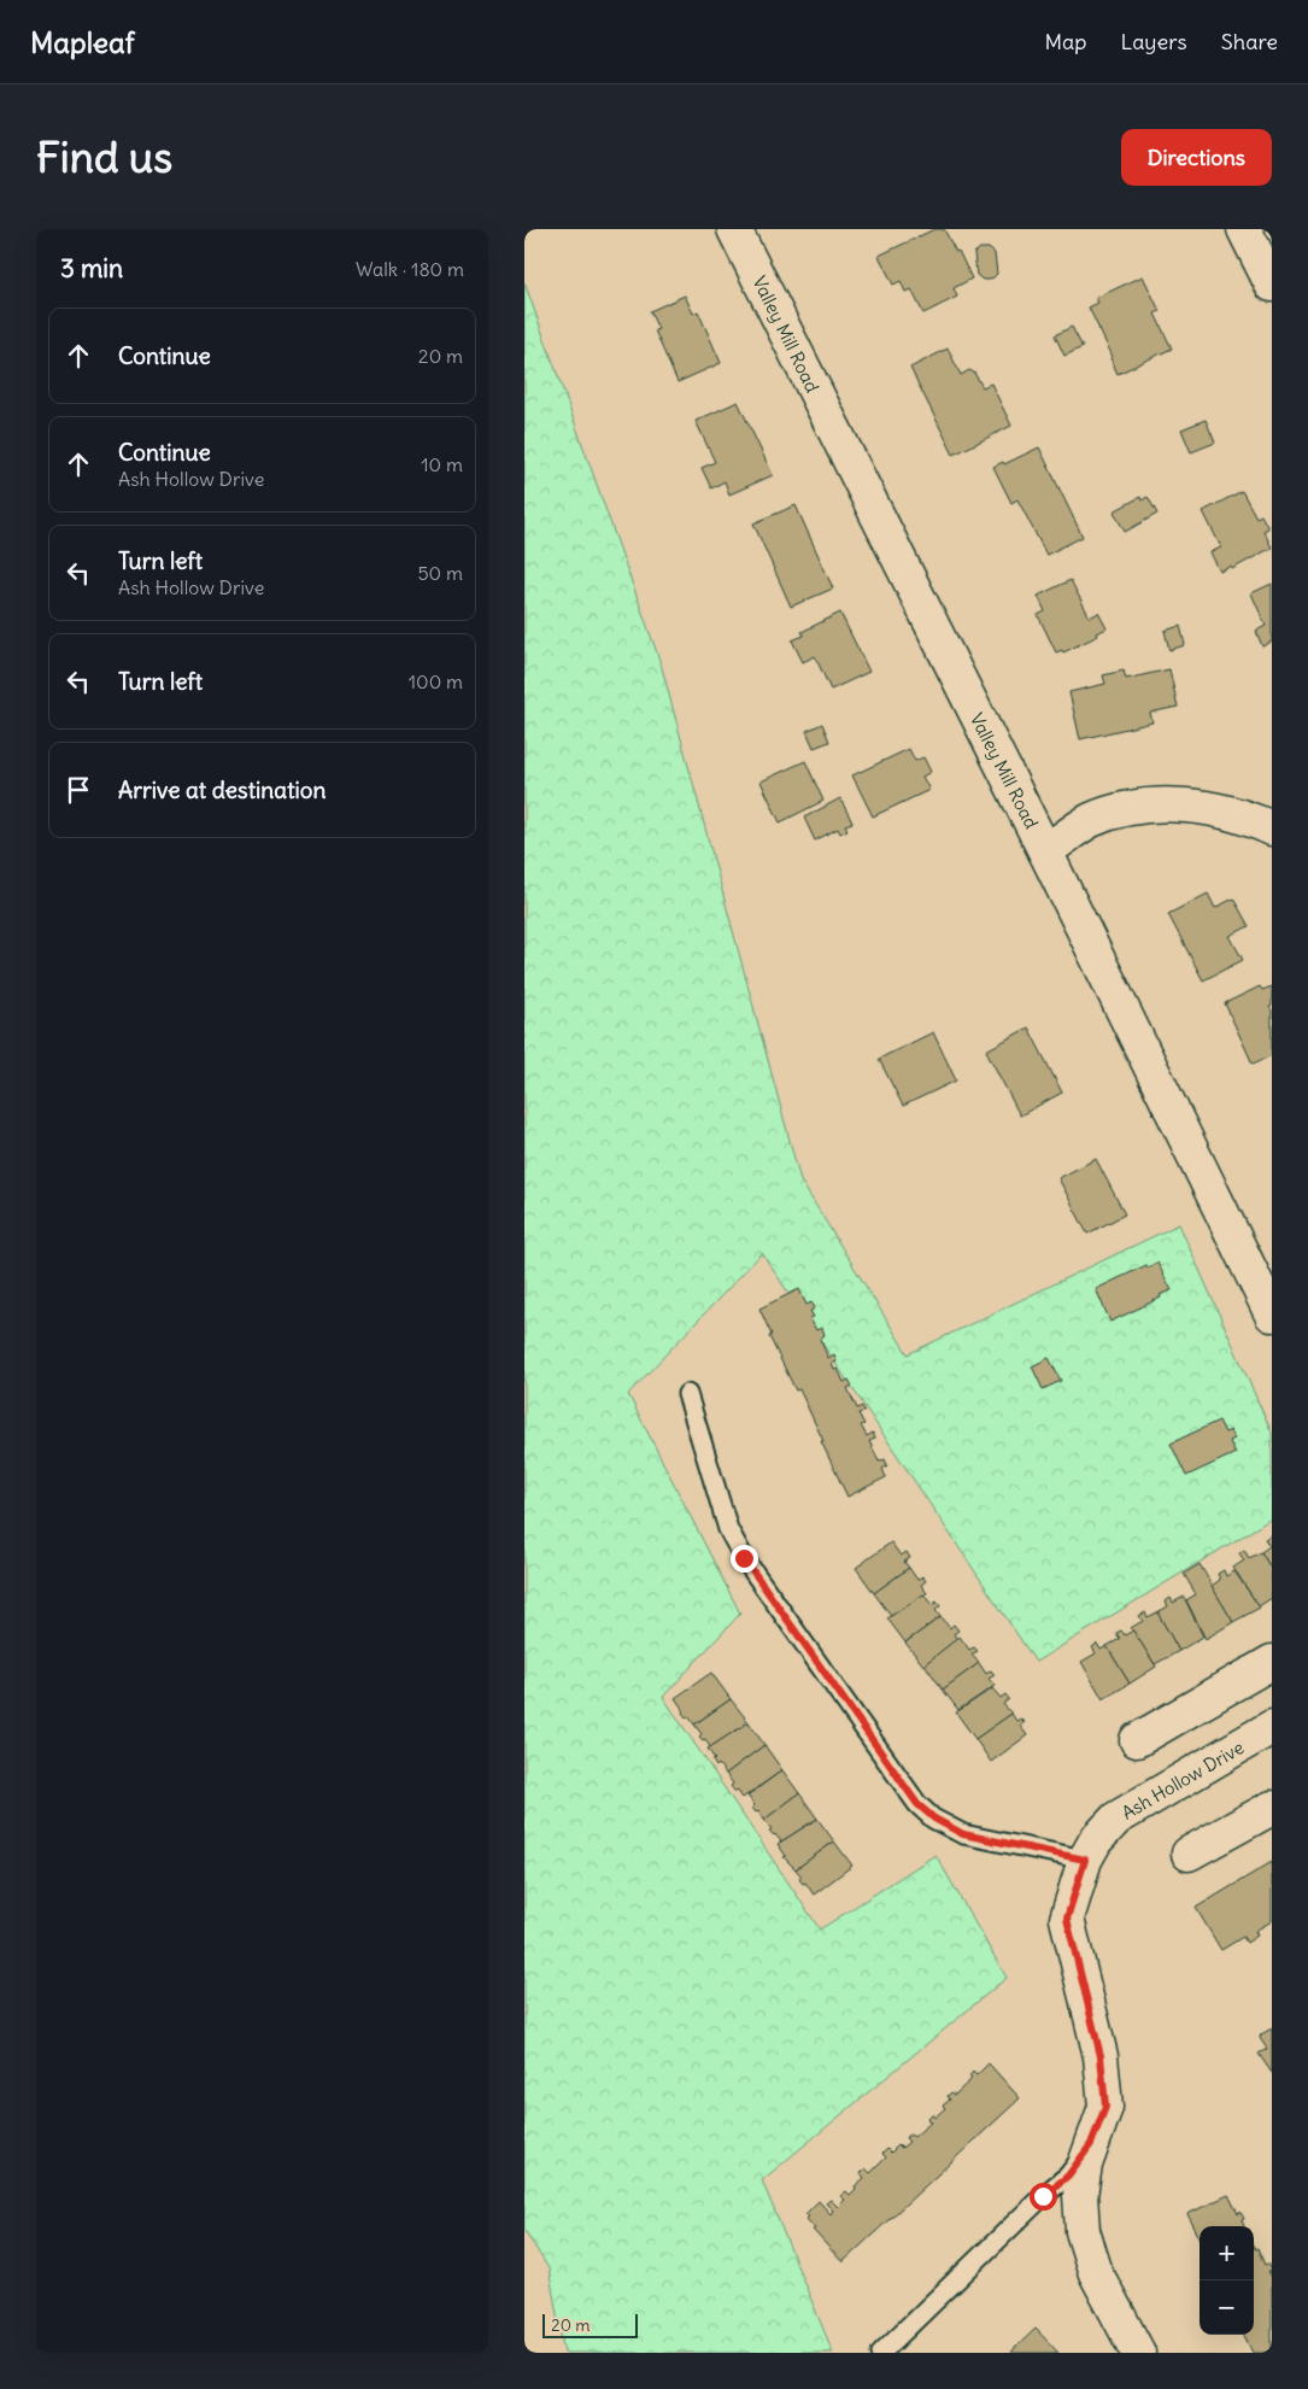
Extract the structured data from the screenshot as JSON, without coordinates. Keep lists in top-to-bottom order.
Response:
{
  "streets": {
    "street": ["Valley Mill Road", "Ash Hollow Drive"]
  },
  "scale_bar": "20 m",
  "page": {
    "header": "Mapleaf",
    "nav": ["Map", "Layers", "Share"],
    "buttons": "Directions",
    "title": "Find us",
    "heading": ["3 min", "Walk · 180 m"],
    "list": [
      ["Continue", "20 m"],
      ["Continue", "Ash Hollow Drive", "10 m"],
      ["Turn left", "Ash Hollow Drive", "50 m"],
      ["Turn left", "100 m"],
      "Arrive at destination"
    ],
    "map_buttons": ["+", "−"],
    "scale": "20 m"
  }
}
